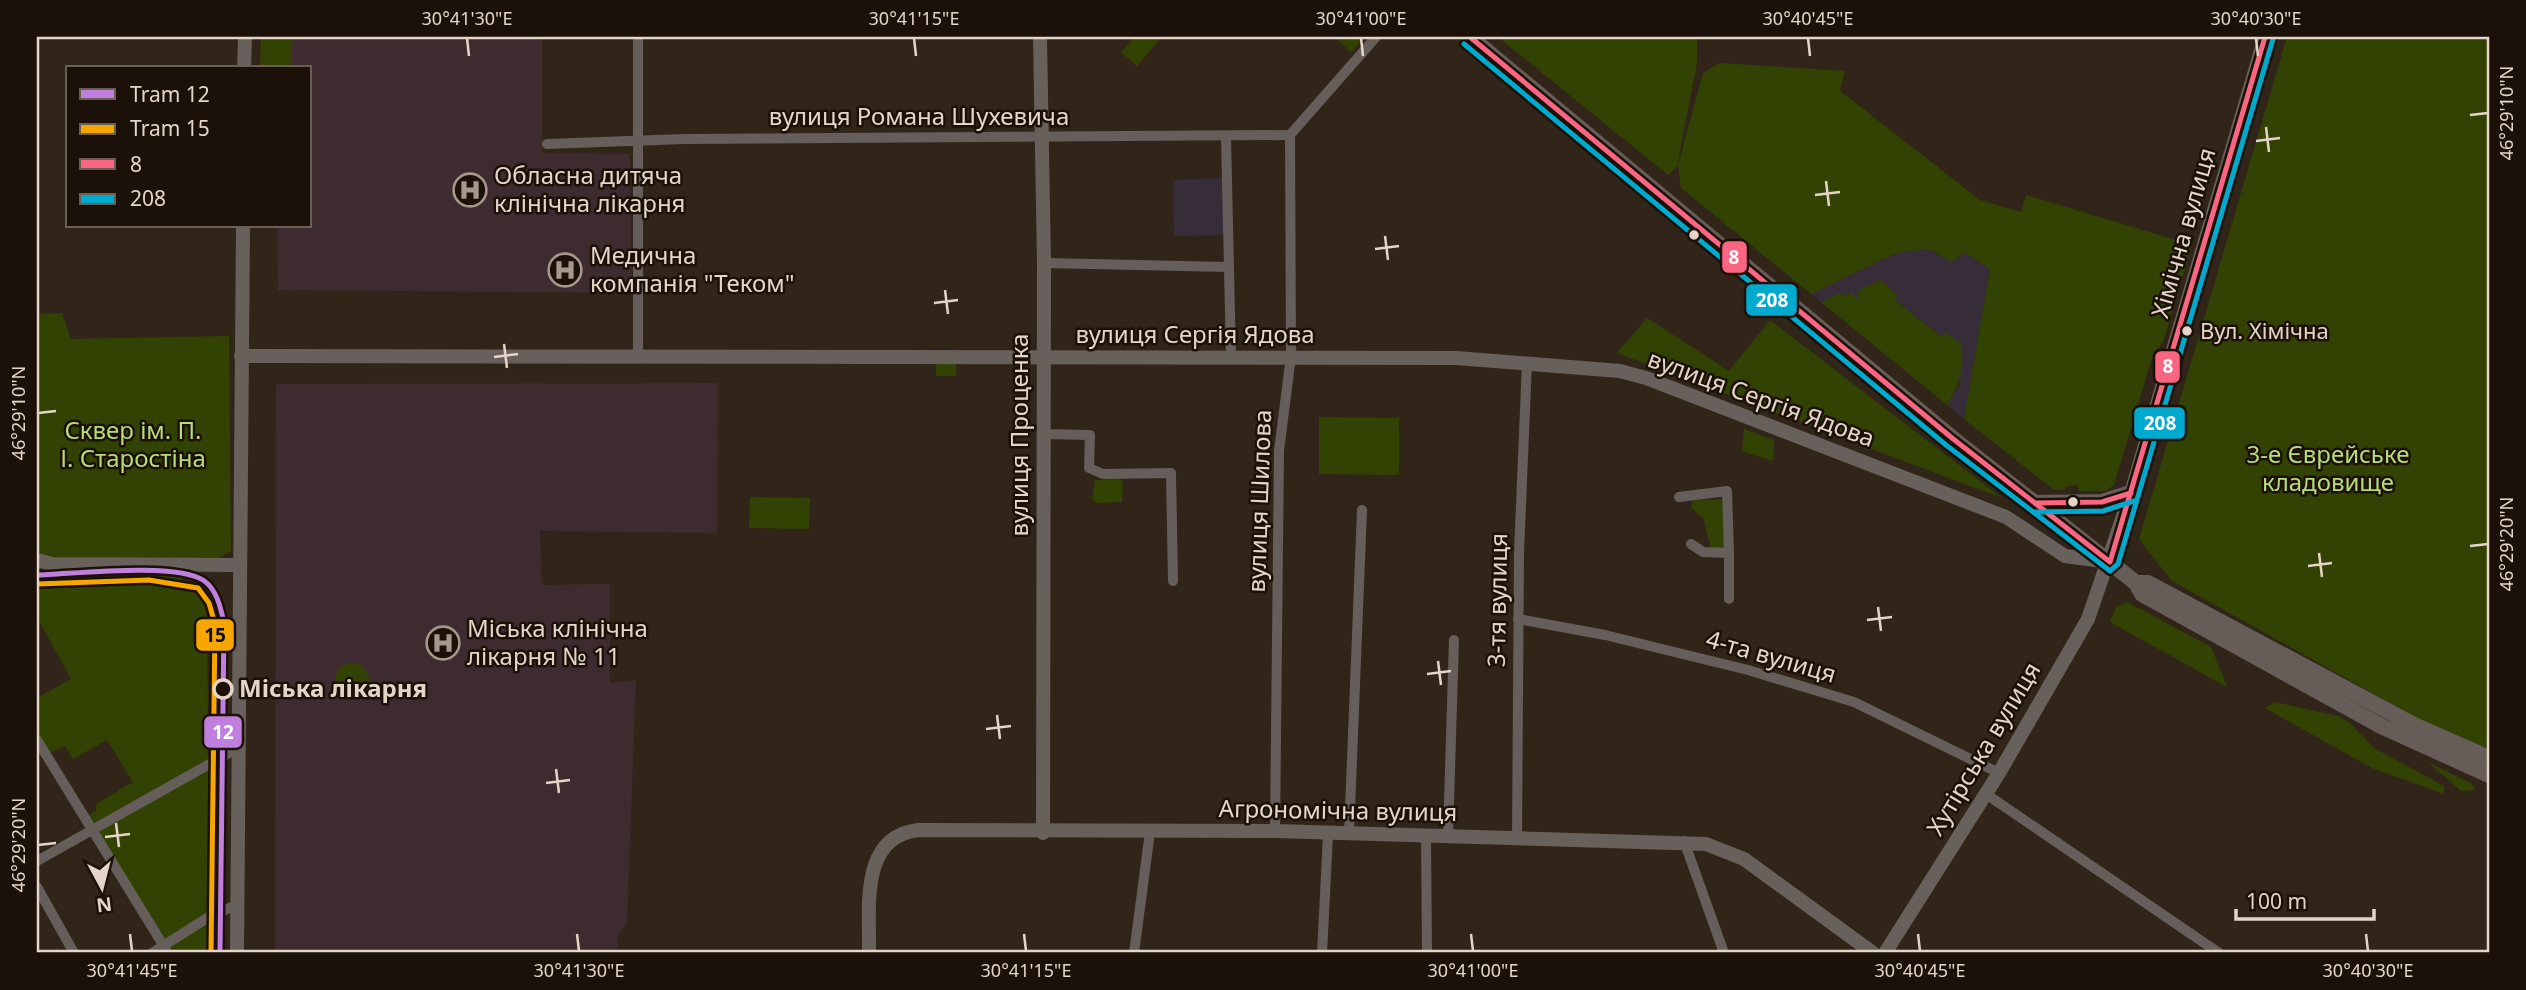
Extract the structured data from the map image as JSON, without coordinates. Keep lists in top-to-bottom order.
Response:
{
  "streets": {
    "street": [
      "вулиця Романа Шухевича",
      "Хімічна вулиця",
      "вулиця Сергія Ядова",
      "вулиця Проценка",
      "вулиця Шилова",
      "3-тя вулиця",
      "4-та вулиця",
      "Хутірська вулиця",
      "Агрономічна вулиця"
    ]
  },
  "crossings": [
    ["вулиця Романа Шухевича", "вулиця Проценка"],
    ["вулиця Романа Шухевича", "вулиця Шилова"],
    ["Хімічна вулиця", "вулиця Сергія Ядова"],
    ["Хімічна вулиця", "Хутірська вулиця"],
    ["вулиця Сергія Ядова", "вулиця Проценка"],
    ["вулиця Сергія Ядова", "вулиця Шилова"],
    ["вулиця Сергія Ядова", "3-тя вулиця"],
    ["вулиця Сергія Ядова", "Хутірська вулиця"],
    ["вулиця Проценка", "Агрономічна вулиця"],
    ["вулиця Шилова", "Агрономічна вулиця"],
    ["3-тя вулиця", "4-та вулиця"],
    ["3-тя вулиця", "Агрономічна вулиця"],
    ["4-та вулиця", "Хутірська вулиця"]
  ],
  "parks": ["Сквер ім. П. І. Старостіна", "3-е Єврейське кладовище"],
  "places": {
    "hospital": ["Обласна дитяча клінічна лікарня", "Медична компанія \"Теком\"", "Міська клінічна лікарня № 11"],
    "other": ["Вул. Хімічна", "Міська лікарня"]
  },
  "lines": [
    "transit line 8",
    "transit line 208",
    "tram line 12",
    "tram line 15"
  ],
  "legend": [
    "Tram 12",
    "Tram 15",
    "8",
    "208"
  ],
  "scale_bar": "100 m",
  "north": "bottom",
  "coordinates": [
    "30°41'30\"E",
    "30°41'15\"E",
    "30°41'00\"E",
    "30°40'45\"E",
    "30°40'30\"E",
    "46°29'10\"N",
    "46°29'20\"N",
    "30°41'45\"E"
  ]
}
